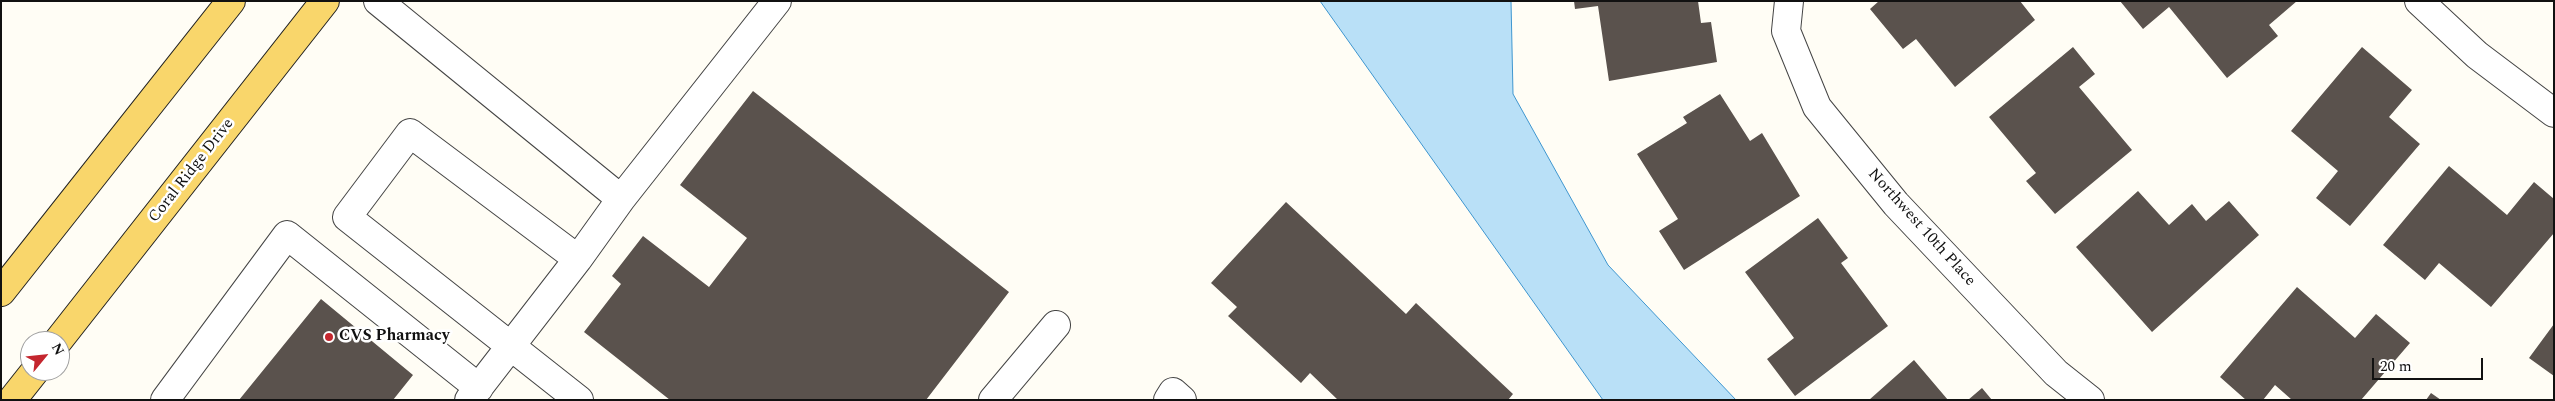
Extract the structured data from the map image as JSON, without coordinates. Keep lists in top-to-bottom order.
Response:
{
  "streets": {
    "main road": ["Coral Ridge Drive"],
    "street": ["Northwest 10th Place"]
  },
  "places": ["CVS Pharmacy"],
  "scale_bar": "20 m",
  "north": "top right"
}
